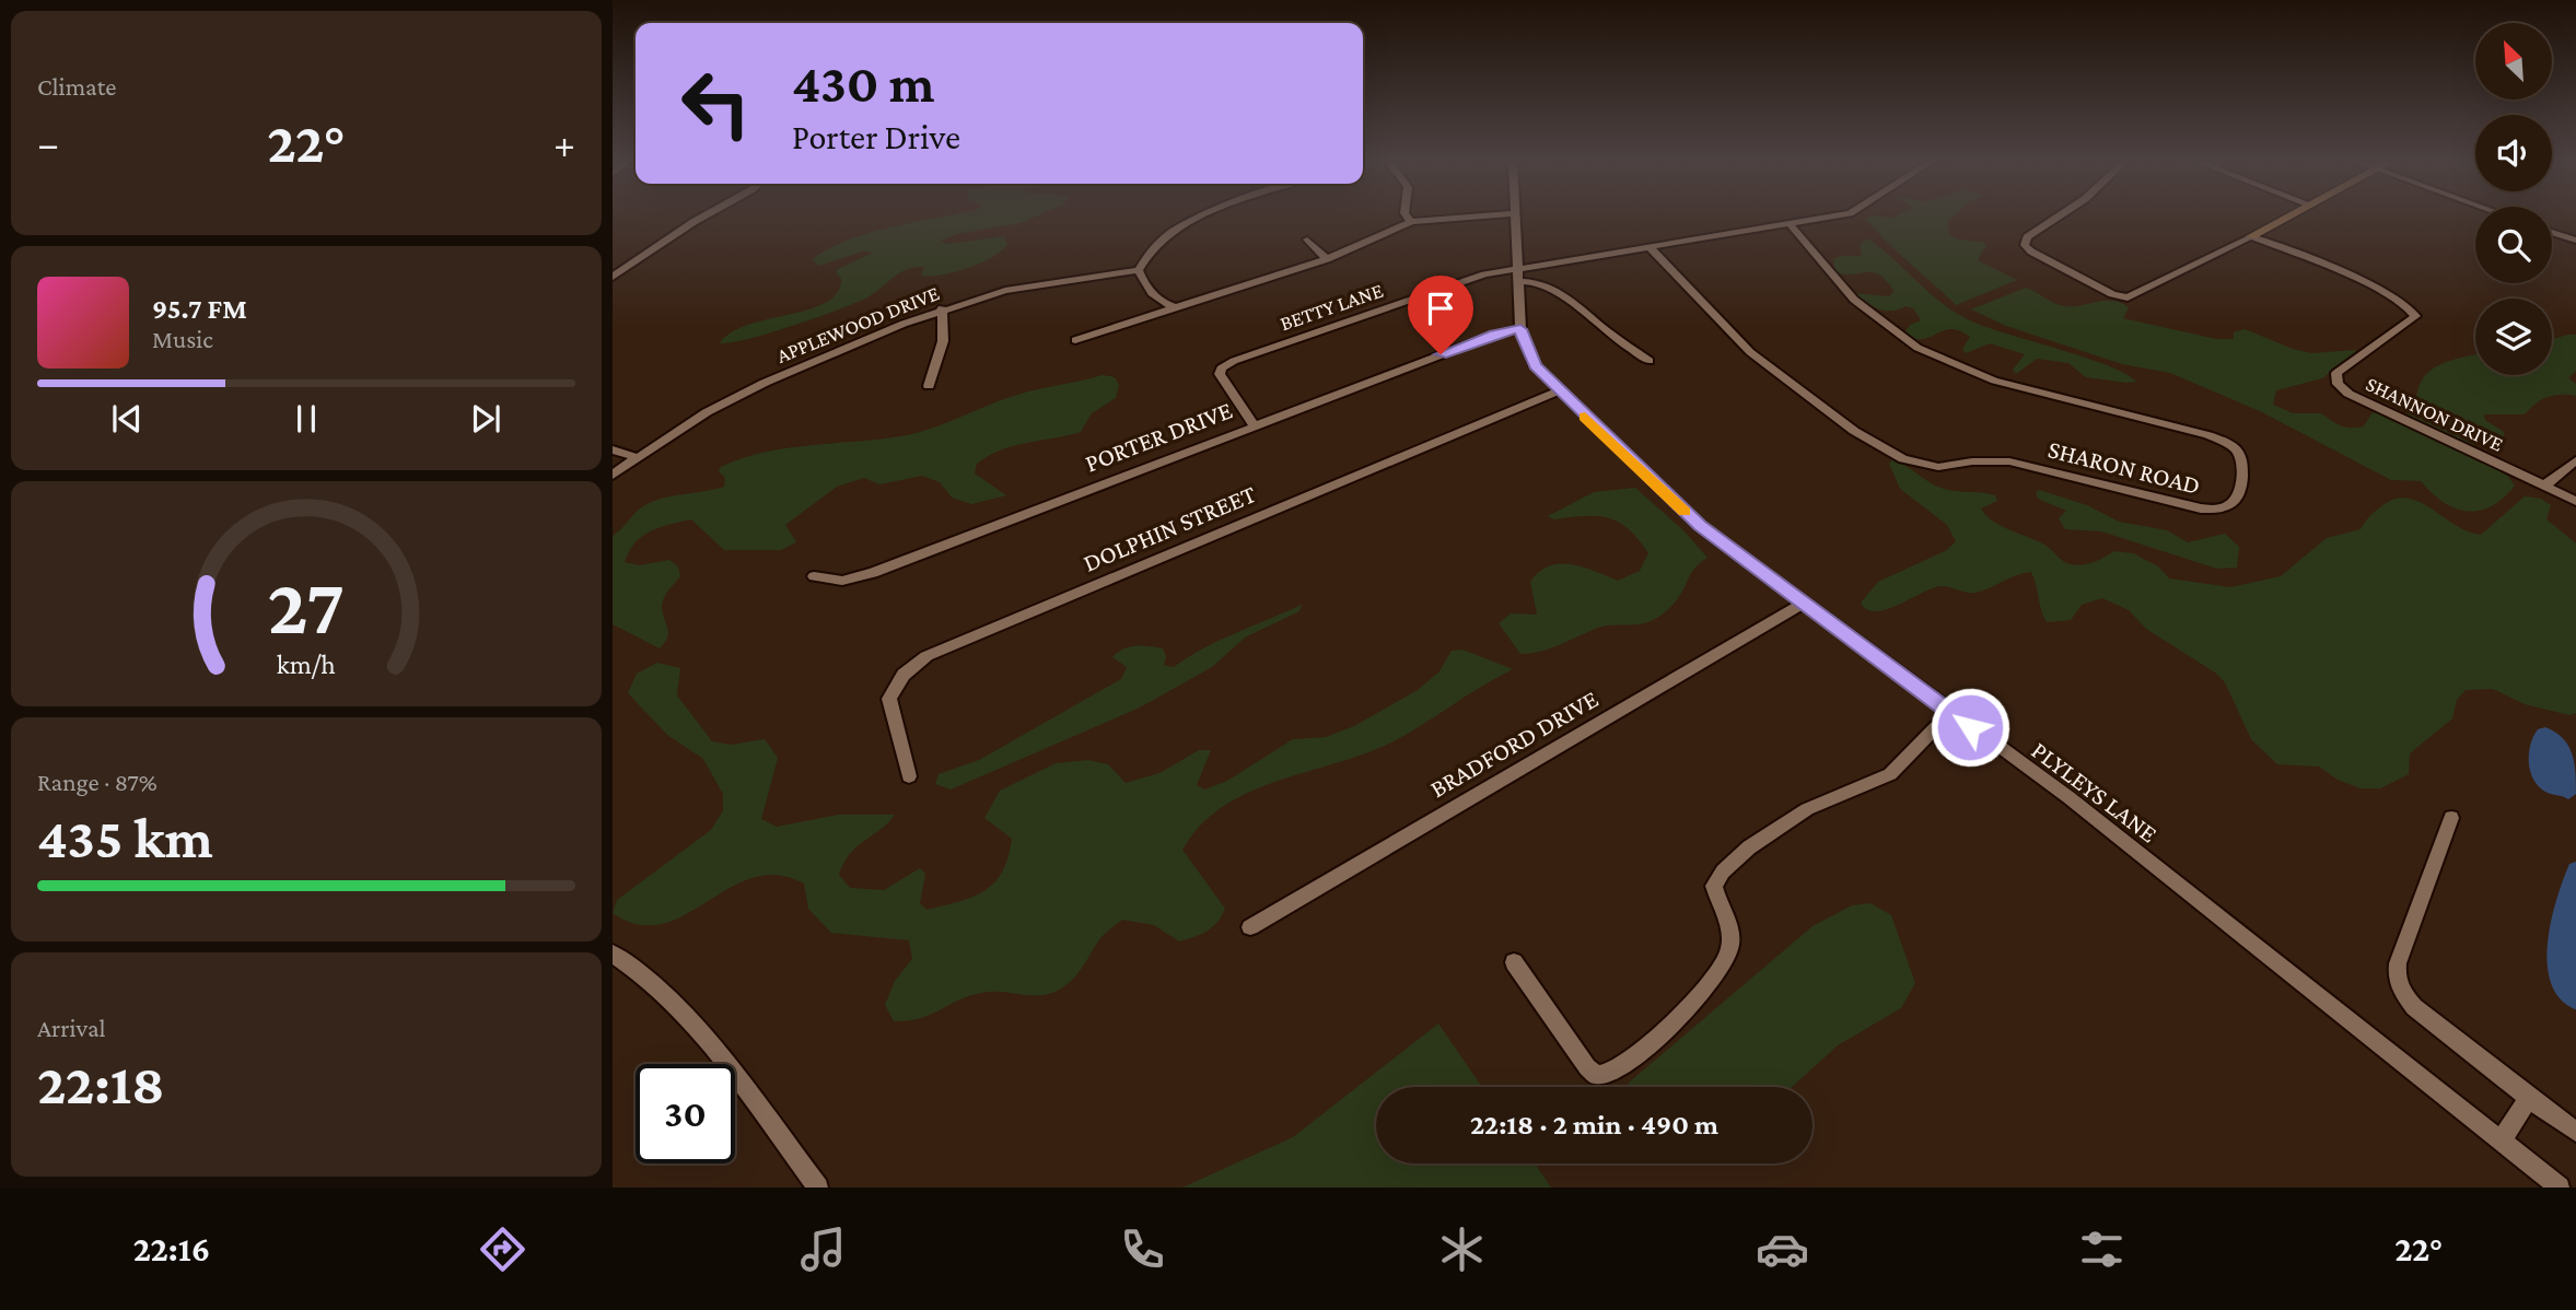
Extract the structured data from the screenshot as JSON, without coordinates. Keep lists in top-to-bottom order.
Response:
{
  "streets": {
    "street": [
      "BETTY LANE",
      "APPLEWOOD DRIVE",
      "SHANNON DRIVE",
      "PORTER DRIVE",
      "SHARON ROAD",
      "DOLPHIN STREET",
      "BRADFORD DRIVE",
      "PLYLEYS LANE"
    ]
  },
  "crossings": [
    ["BETTY LANE", "PORTER DRIVE"],
    ["BETTY LANE", "PLYLEYS LANE"],
    ["PORTER DRIVE", "PLYLEYS LANE"],
    ["DOLPHIN STREET", "PLYLEYS LANE"],
    ["BRADFORD DRIVE", "PLYLEYS LANE"]
  ],
  "north": "top left",
  "page": {
    "tile": [
      "Climate",
      ["Range · 87%", "435 km"],
      ["Arrival", "22:18"]
    ],
    "turn": ["430 m", "Porter Drive"],
    "heat": ["−", "22°", "+"],
    "song": ["95.7 FM", "Music"],
    "limit": "30",
    "trip": "22:18 · 2 min · 490 m",
    "tabs": ["22:16", "22°"],
    "gauge": ["27", "km/h"]
  }
}
